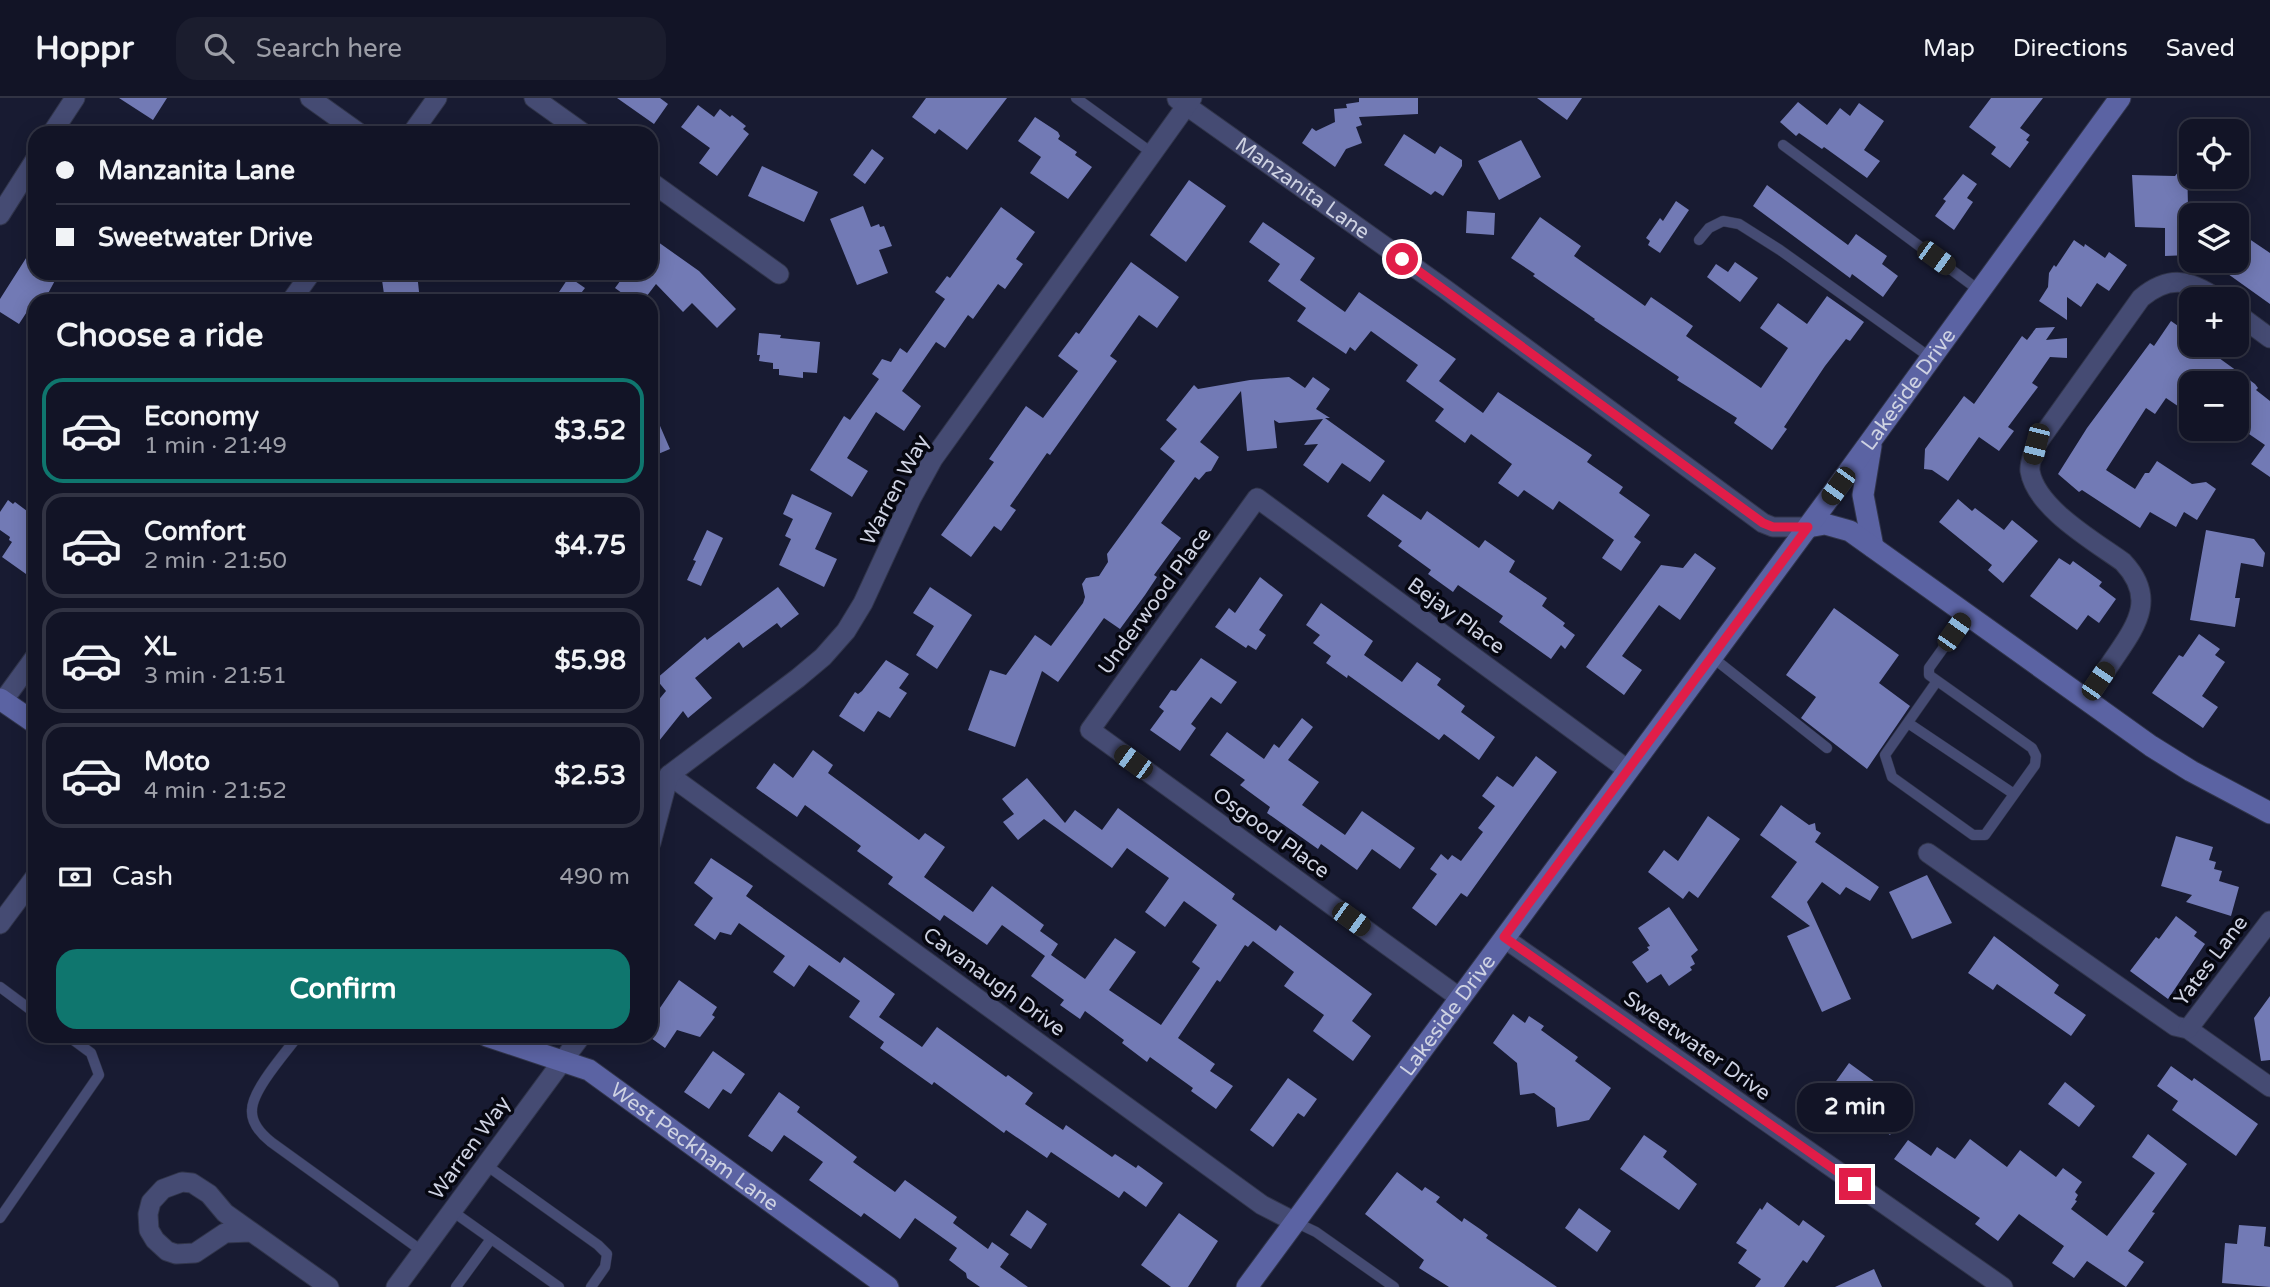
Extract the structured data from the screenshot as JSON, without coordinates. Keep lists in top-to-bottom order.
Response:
{
  "streets": {
    "main road": ["Manzanita Lane", "Lakeside Drive", "West Peckham Lane"],
    "street": [
      "Warren Way",
      "Underwood Place",
      "Bejay Place",
      "Osgood Place",
      "Yates Lane",
      "Cavanaugh Drive",
      "Sweetwater Drive"
    ]
  },
  "crossings": [
    ["Manzanita Lane", "Lakeside Drive"],
    ["Manzanita Lane", "Warren Way"],
    ["Lakeside Drive", "Bejay Place"],
    ["Lakeside Drive", "Osgood Place"],
    ["Lakeside Drive", "Cavanaugh Drive"],
    ["Lakeside Drive", "Sweetwater Drive"],
    ["Warren Way", "Cavanaugh Drive"],
    ["Warren Way", "West Peckham Lane"],
    ["Underwood Place", "Bejay Place"],
    ["Underwood Place", "Osgood Place"]
  ],
  "page": {
    "header": "Hoppr",
    "search": "Search here",
    "nav": ["Map", "Directions", "Saved"],
    "map_buttons": ["+", "−"],
    "banner": ["Manzanita Lane", "Sweetwater Drive"],
    "heading": "Choose a ride",
    "list": [
      {
        "name": "Economy",
        "note": "1 min · 21:49",
        "value": "$3.52"
      },
      {
        "name": "Comfort",
        "note": "2 min · 21:50",
        "value": "$4.75"
      },
      {
        "name": "XL",
        "note": "3 min · 21:51",
        "value": "$5.98"
      },
      {
        "name": "Moto",
        "note": "4 min · 21:52",
        "value": "$2.53"
      }
    ],
    "pay": ["Cash", "490 m"],
    "buttons": "Confirm",
    "bubble": "2 min"
  }
}
